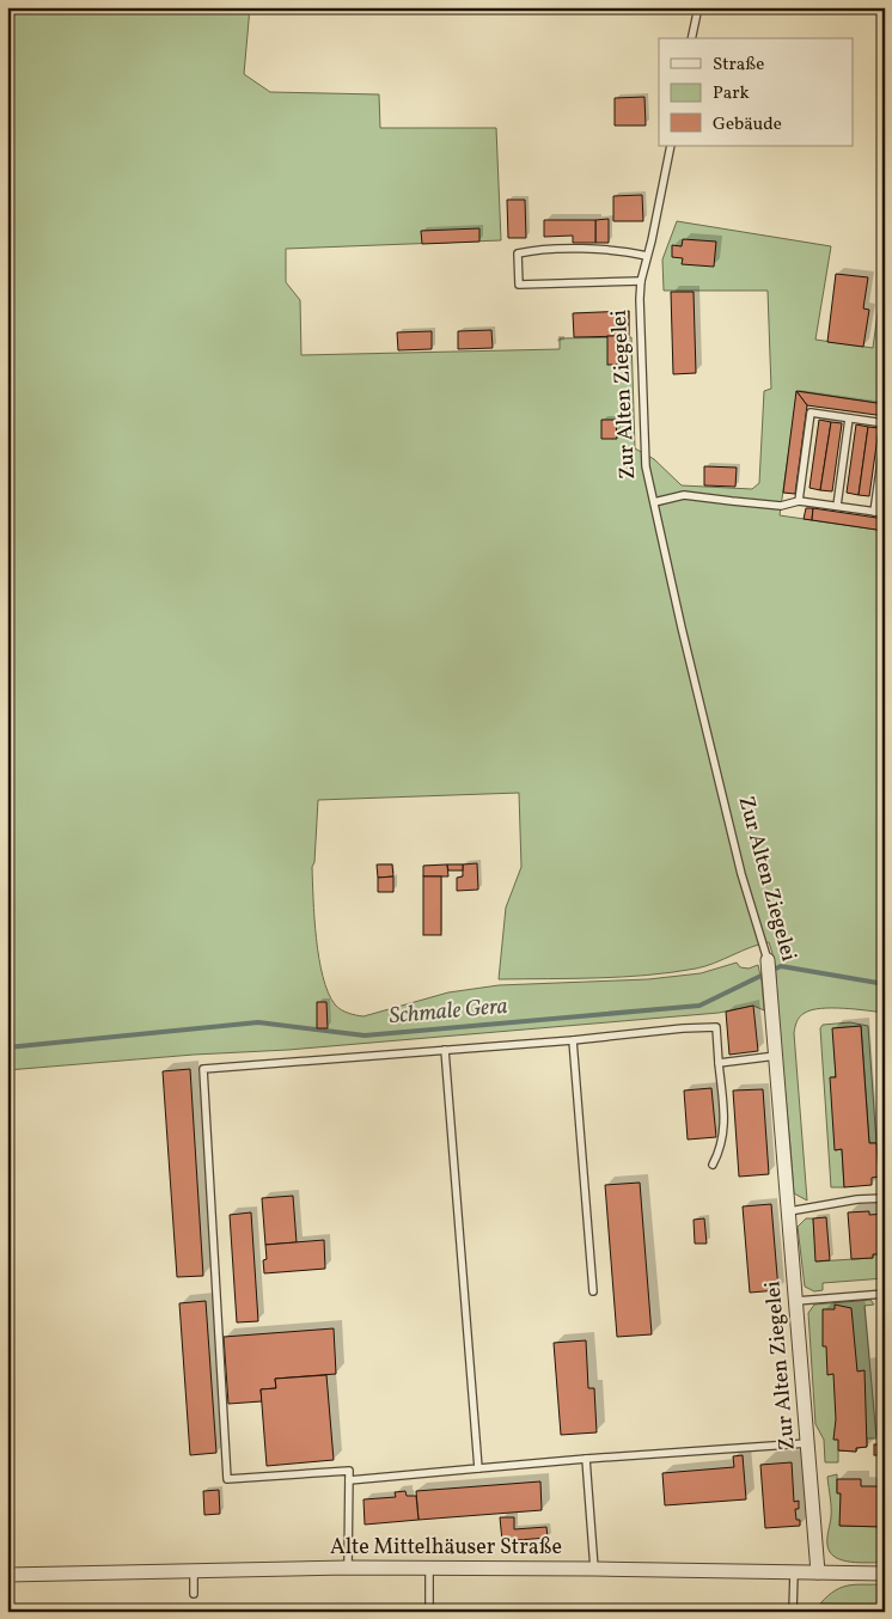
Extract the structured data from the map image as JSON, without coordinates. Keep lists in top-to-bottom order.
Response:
{
  "streets": {
    "street": ["Zur Alten Ziegelei", "Alte Mittelhäuser Straße"]
  },
  "crossings": [
    ["Zur Alten Ziegelei", "Alte Mittelhäuser Straße"]
  ],
  "water": ["Schmale Gera"],
  "legend": ["Straße", "Park", "Gebäude"]
}
